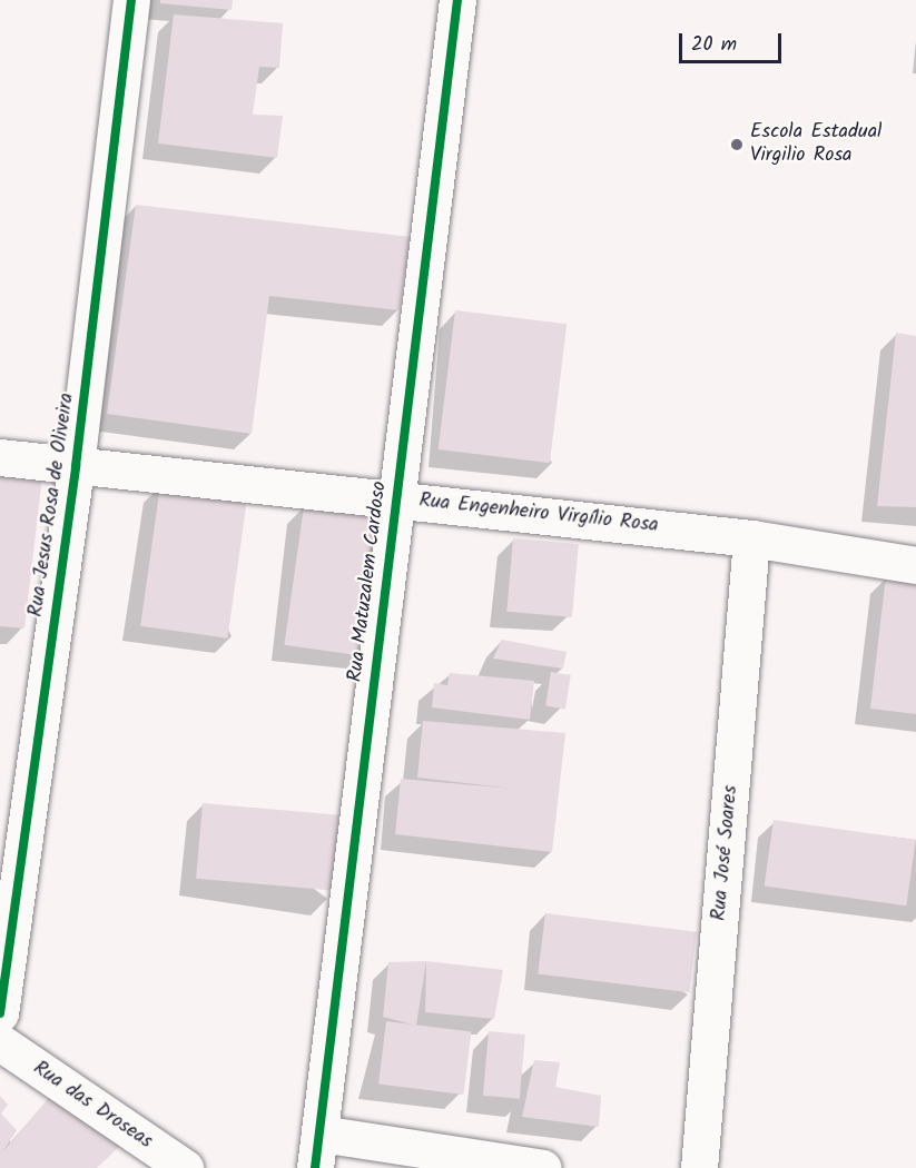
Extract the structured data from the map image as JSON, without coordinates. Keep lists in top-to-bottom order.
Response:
{
  "streets": {
    "street": [
      "Rua Jesus Rosa de Oliveira",
      "Rua Engenheiro Virgílio Rosa",
      "Rua Matuzalem Cardoso",
      "Rua José Soares",
      "Rua das Droseas"
    ]
  },
  "crossings": [
    ["Rua Jesus Rosa de Oliveira", "Rua Engenheiro Virgílio Rosa"],
    ["Rua Engenheiro Virgílio Rosa", "Rua Matuzalem Cardoso"],
    ["Rua Engenheiro Virgílio Rosa", "Rua José Soares"]
  ],
  "places": ["Escola Estadual Virgilio Rosa"],
  "scale_bar": "20 m"
}
